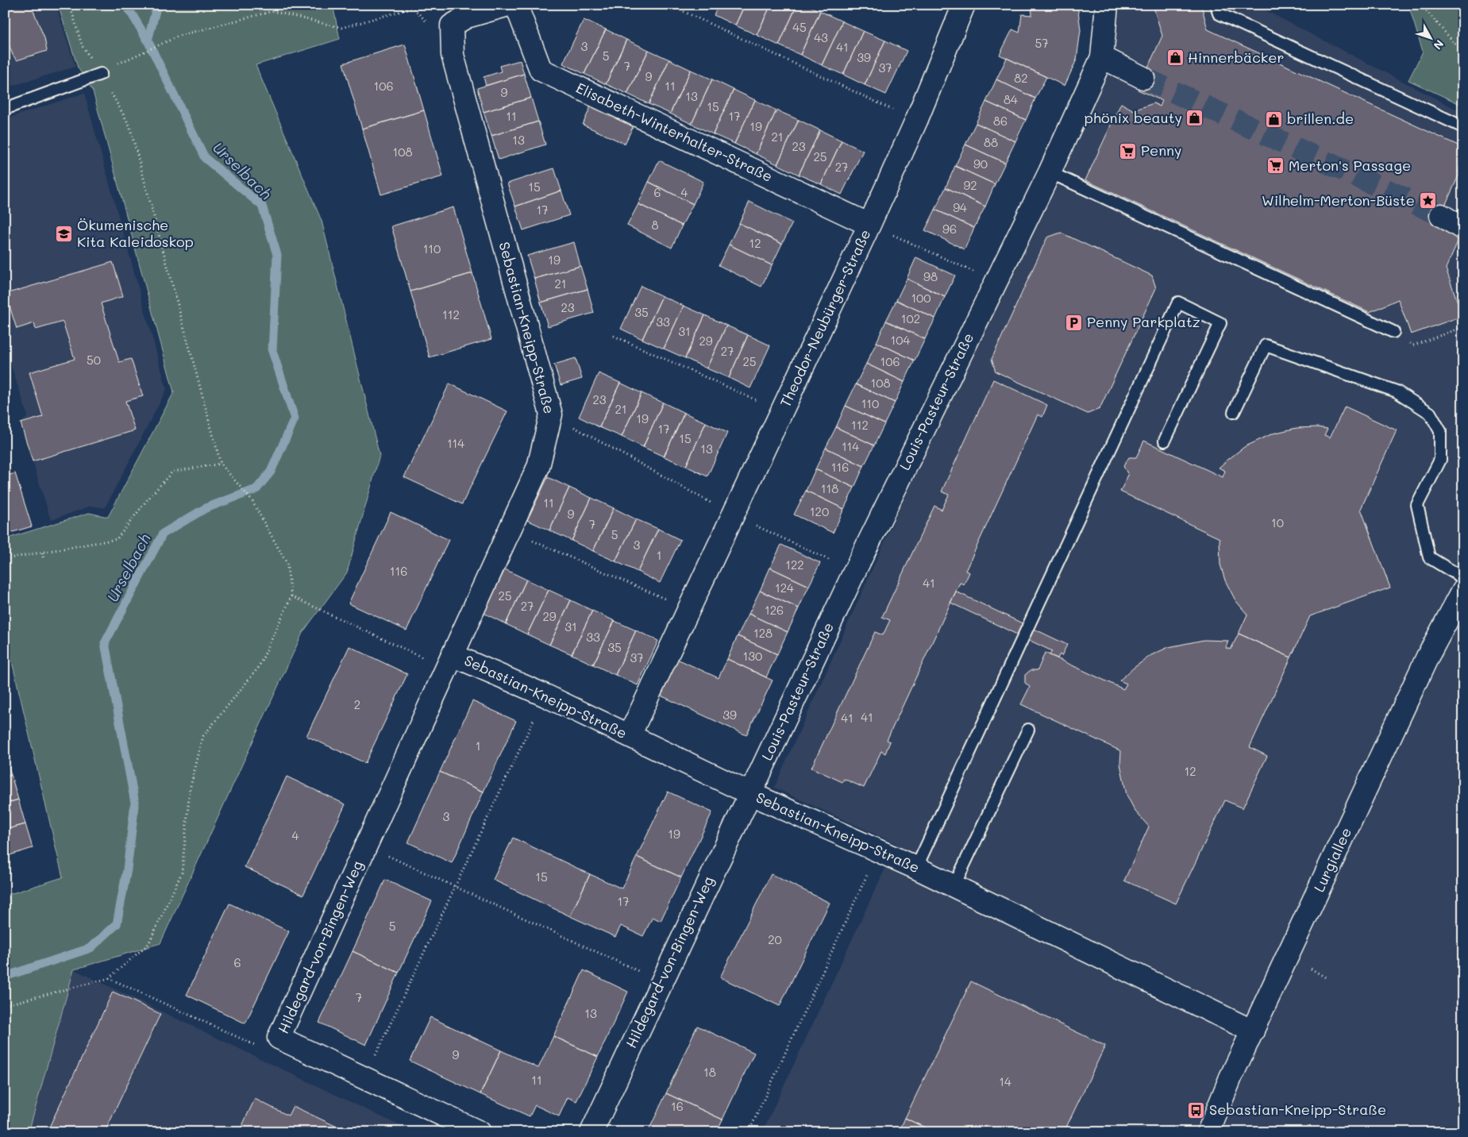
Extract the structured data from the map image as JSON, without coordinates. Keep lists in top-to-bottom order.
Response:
{
  "streets": {
    "street": [
      "Elisabeth-Winterhalter-Straße",
      "Theodor-Neubürger-Straße",
      "Sebastian-Kneipp-Straße",
      "Louis-Pasteur-Straße",
      "Lurgiallee",
      "Hildegard-von-Bingen-Weg"
    ]
  },
  "crossings": [
    ["Elisabeth-Winterhalter-Straße", "Theodor-Neubürger-Straße"],
    ["Theodor-Neubürger-Straße", "Sebastian-Kneipp-Straße"],
    ["Sebastian-Kneipp-Straße", "Louis-Pasteur-Straße"],
    ["Sebastian-Kneipp-Straße", "Lurgiallee"],
    ["Sebastian-Kneipp-Straße", "Hildegard-von-Bingen-Weg"],
    ["Louis-Pasteur-Straße", "Hildegard-von-Bingen-Weg"]
  ],
  "water": ["Urselbach"],
  "places": {
    "shop": ["Hinnerbäcker", "phönix beauty", "brillen.de"],
    "supermarket": ["Penny", "Merton's Passage"],
    "place": ["Wilhelm-Merton-Büste"],
    "school or university": ["Ökumenische Kita Kaleidoskop"],
    "parking": ["Penny Parkplatz"],
    "bus stop": ["Sebastian-Kneipp-Straße"]
  },
  "house_numbers": [
    "45",
    "43",
    "57",
    "3",
    "41",
    "5",
    "39",
    "7",
    "37",
    "9",
    "82",
    "106",
    "11",
    "9",
    "13",
    "84",
    "15",
    "11",
    "17",
    "86",
    "19",
    "21",
    "13",
    "88",
    "23",
    "108",
    "25",
    "90",
    "27",
    "92",
    "15",
    "6",
    "4",
    "94",
    "17",
    "8",
    "96",
    "12",
    "110",
    "19",
    "98",
    "21",
    "100",
    "23",
    "35",
    "112",
    "102",
    "33",
    "31",
    "104",
    "29",
    "27",
    "50",
    "25",
    "106",
    "108",
    "23",
    "110",
    "21",
    "19",
    "112",
    "17",
    "15",
    "114",
    "114",
    "13",
    "116",
    "118",
    "11",
    "120",
    "9",
    "10",
    "7",
    "5",
    "3",
    "1",
    "122",
    "116",
    "41",
    "124",
    "25",
    "27",
    "126",
    "29",
    "31",
    "128",
    "33",
    "35",
    "130",
    "37",
    "2",
    "39",
    "41",
    "41",
    "1",
    "12",
    "3",
    "19",
    "4",
    "15",
    "17",
    "5",
    "20",
    "6",
    "7",
    "13",
    "9",
    "18",
    "11",
    "14",
    "16"
  ],
  "north": "bottom right"
}
